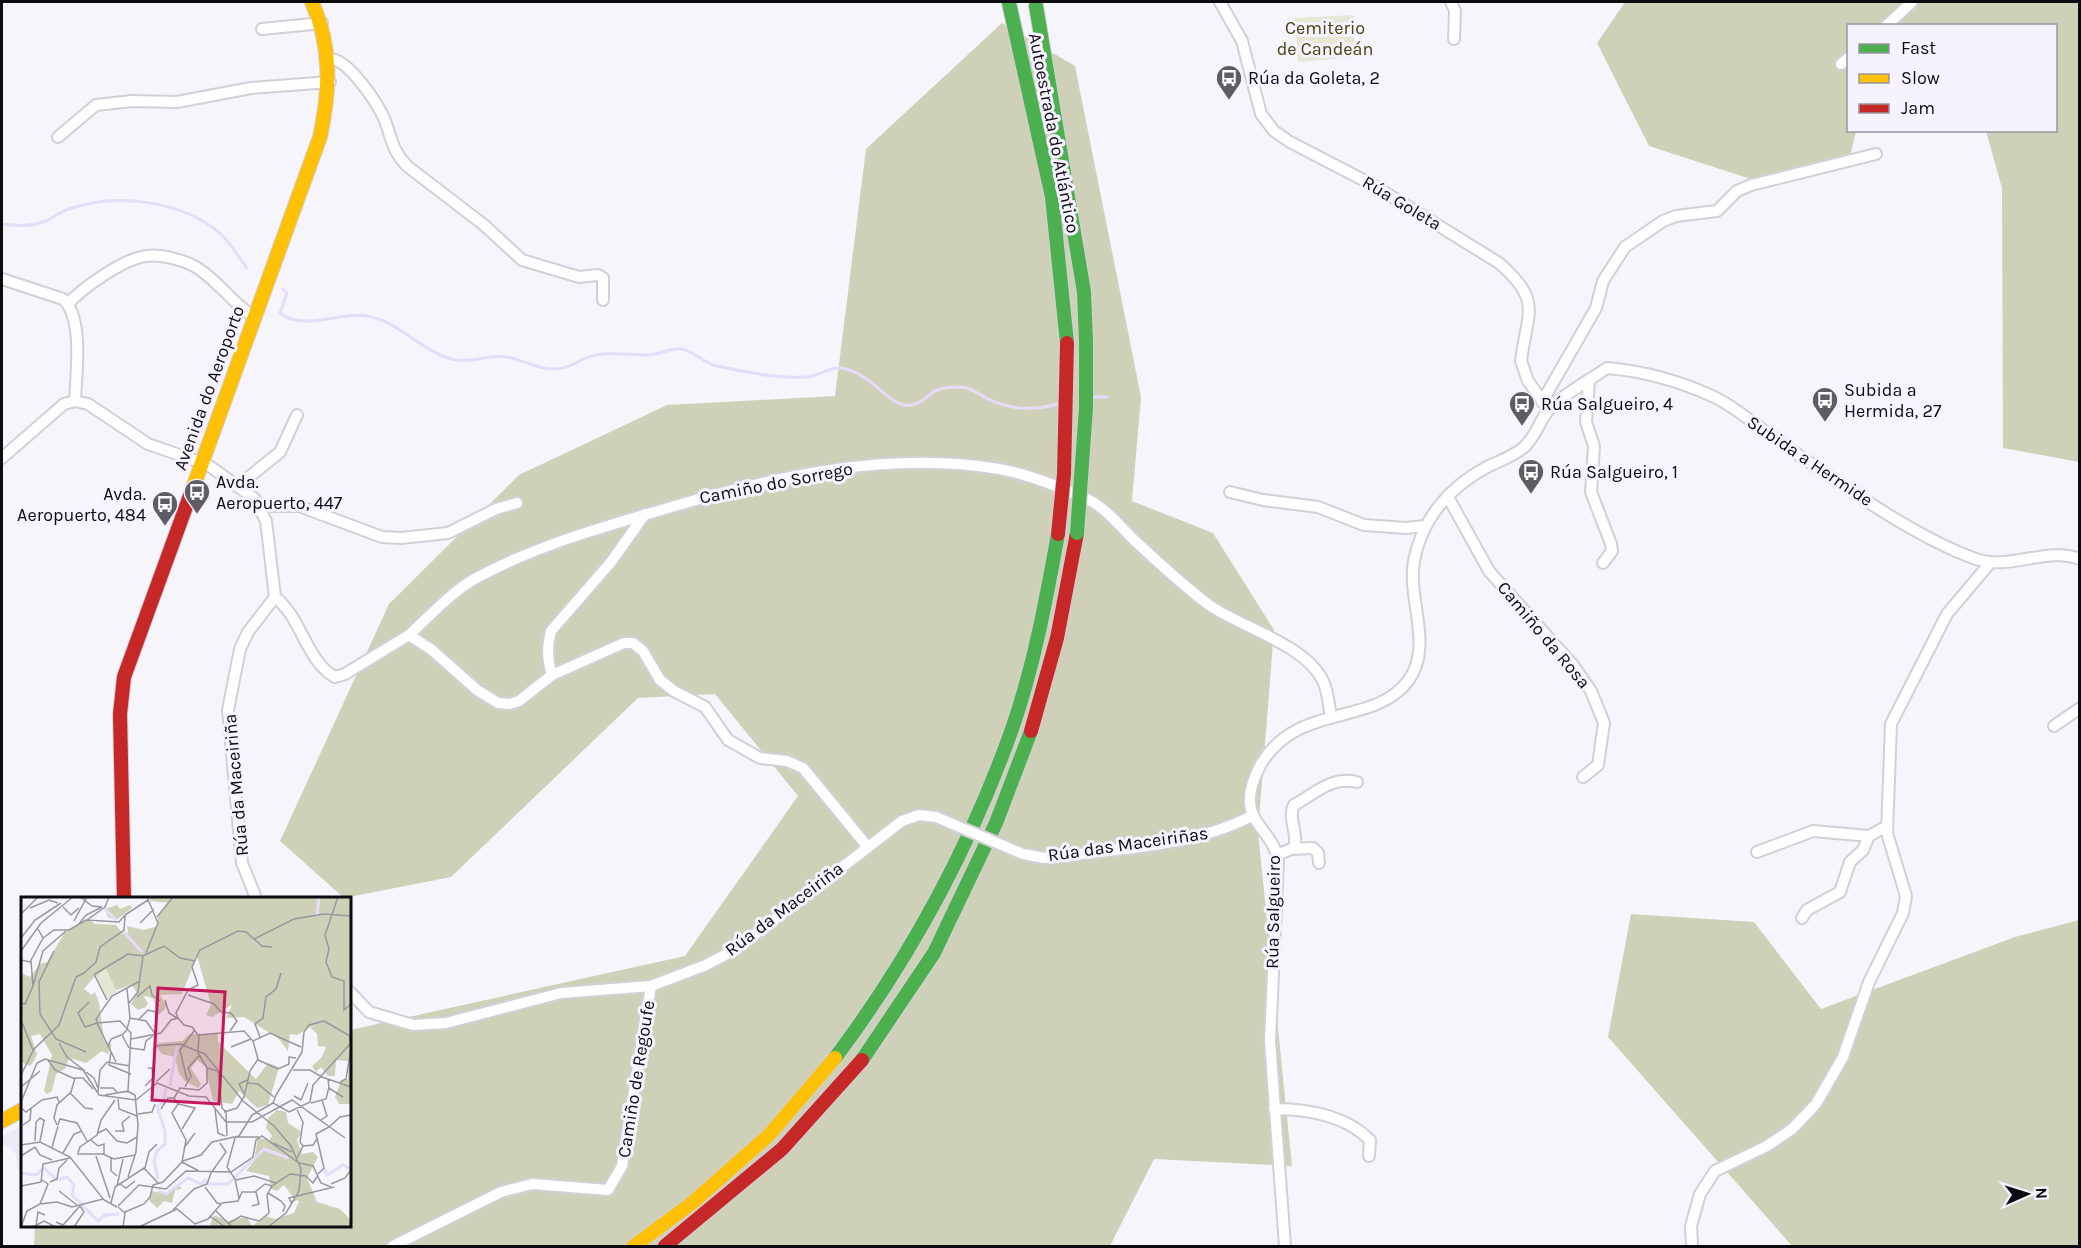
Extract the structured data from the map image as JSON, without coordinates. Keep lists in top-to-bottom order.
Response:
{
  "streets": {
    "main road": ["Autoestrada do Atlántico", "Avenida do Aeroporto"],
    "street": [
      "Rúa Goleta",
      "Subida a Hermide",
      "Camiño do Sorrego",
      "Camiño da Rosa",
      "Rúa da Maceiriña",
      "Rúa das Maceiriñas",
      "Rúa Salgueiro",
      "Camiño de Regoufe"
    ]
  },
  "crossings": [
    ["Rúa Goleta", "Subida a Hermide"],
    ["Camiño do Sorrego", "Rúa da Maceiriña"],
    ["Rúa da Maceiriña", "Rúa das Maceiriñas"],
    ["Rúa da Maceiriña", "Camiño de Regoufe"],
    ["Rúa das Maceiriñas", "Rúa Salgueiro"]
  ],
  "parks": ["Cemiterio de Candeán"],
  "places": {
    "bus stop": [
      "Rúa da Goleta, 2",
      "Subida a Hermida, 27",
      "Rúa Salgueiro, 4",
      "Rúa Salgueiro, 1",
      "Avda. Aeropuerto, 447",
      "Avda. Aeropuerto, 484"
    ]
  },
  "legend": ["Fast", "Slow", "Jam"],
  "north": "right"
}
